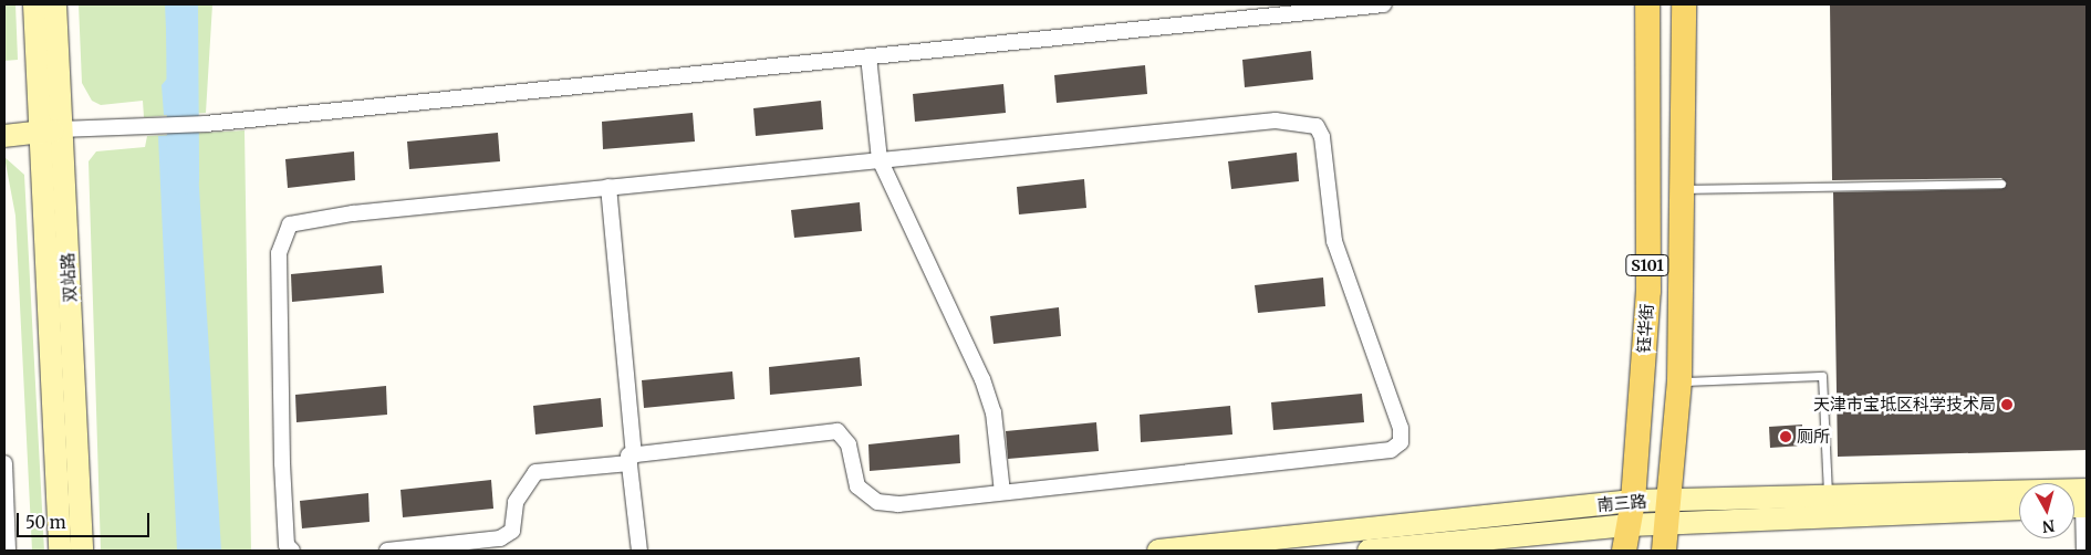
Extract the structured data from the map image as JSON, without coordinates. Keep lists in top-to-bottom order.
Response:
{
  "streets": {
    "main road": ["S101", "钰华街"],
    "street": ["双站路", "南三路"]
  },
  "crossings": [
    ["钰华街", "南三路"]
  ],
  "places": ["天津市宝坻区科学技术局", "厕所"],
  "scale_bar": "50 m",
  "north": "bottom"
}
